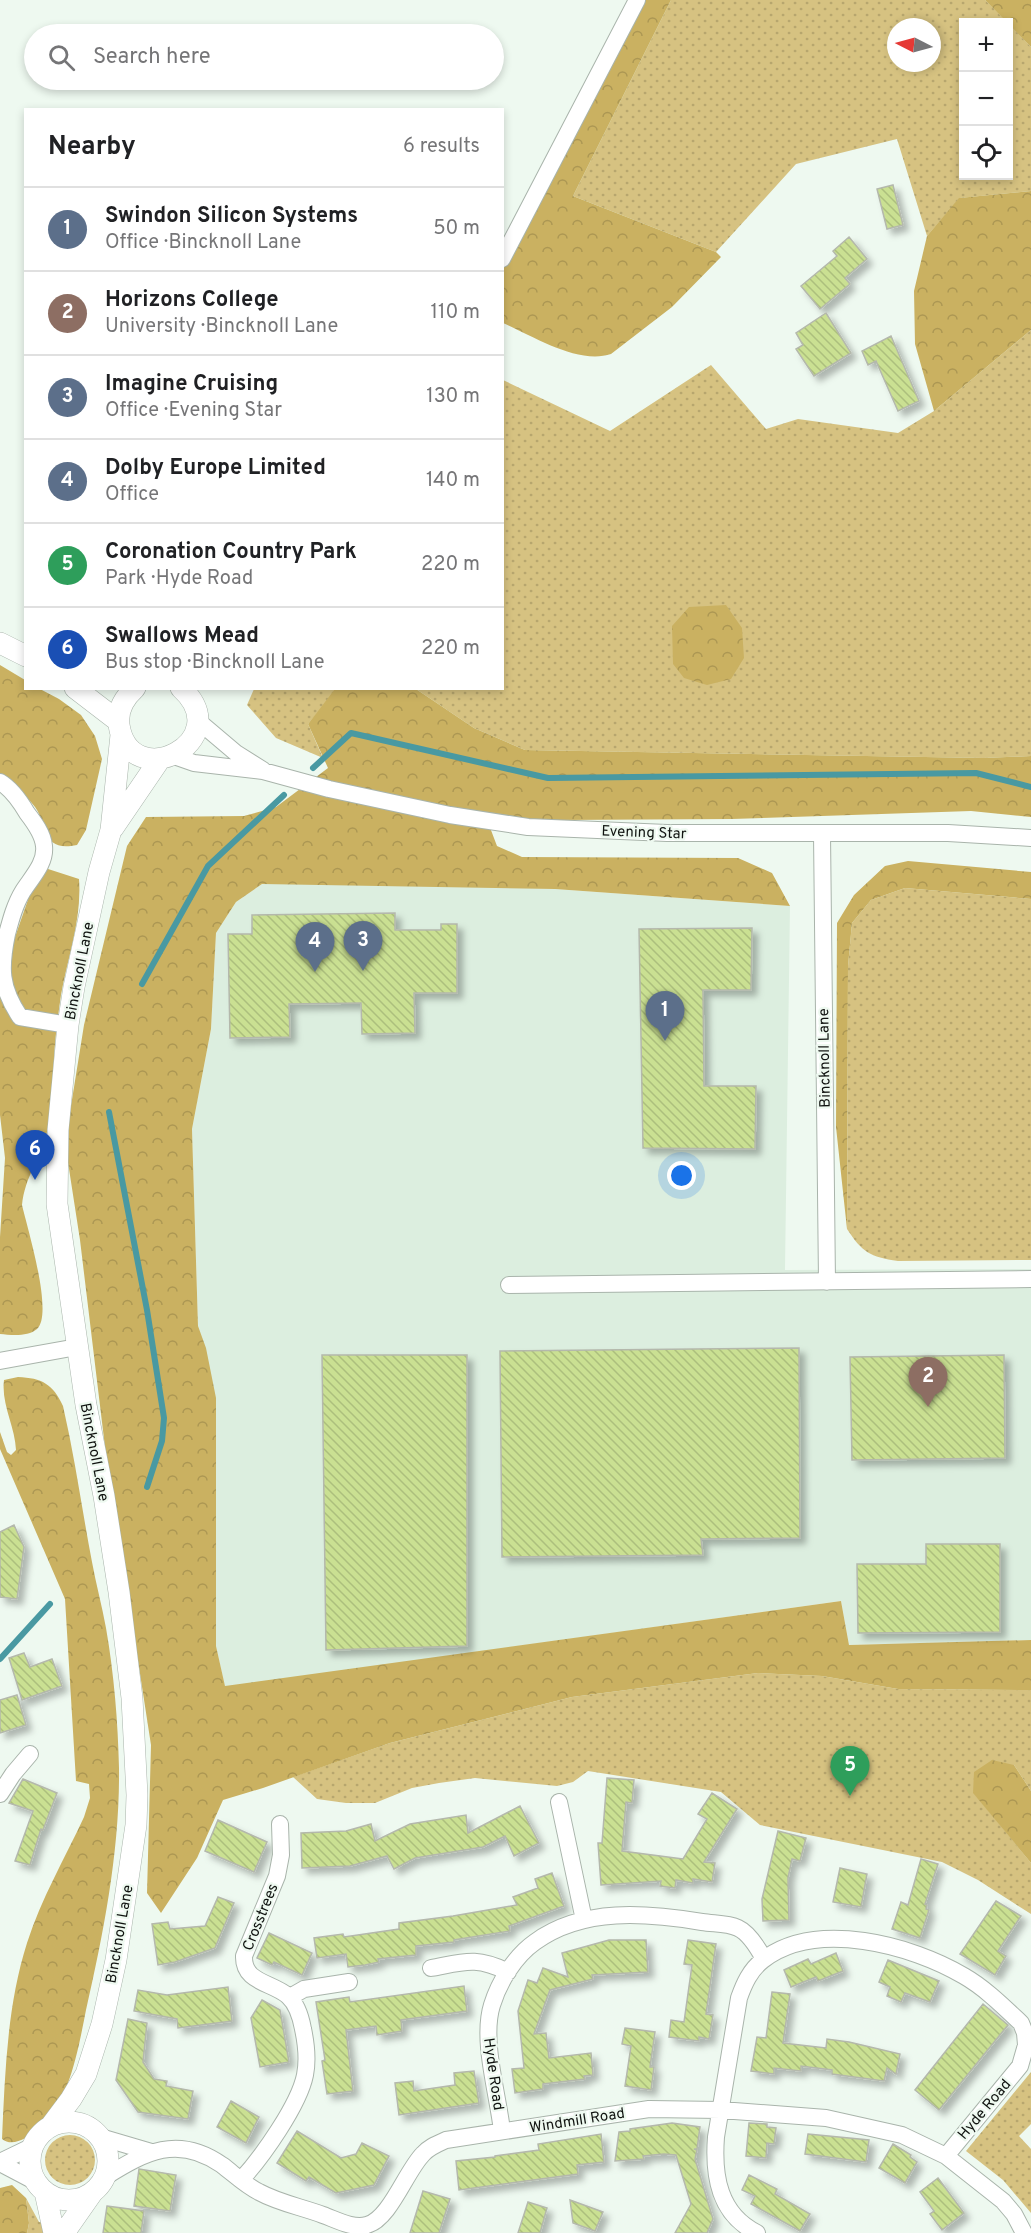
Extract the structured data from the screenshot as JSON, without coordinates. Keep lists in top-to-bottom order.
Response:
{
  "streets": {
    "street": [
      "Evening Star",
      "Bincknoll Lane",
      "Crosstrees",
      "Hyde Road",
      "Windmill Road"
    ]
  },
  "crossings": [
    ["Evening Star", "Bincknoll Lane"],
    ["Bincknoll Lane", "Windmill Road"],
    ["Hyde Road", "Windmill Road"]
  ],
  "north": "left",
  "page": {
    "map_buttons": ["+", "−"],
    "search": "Search here",
    "heading": ["Nearby", "6 results"],
    "list": [
      {
        "mark": "1",
        "name": "Swindon Silicon Systems",
        "note": "Office · Bincknoll Lane",
        "value": "50 m"
      },
      {
        "mark": "2",
        "name": "Horizons College",
        "note": "University · Bincknoll Lane",
        "value": "110 m"
      },
      {
        "mark": "3",
        "name": "Imagine Cruising",
        "note": "Office · Evening Star",
        "value": "130 m"
      },
      {
        "mark": "4",
        "name": "Dolby Europe Limited",
        "note": "Office",
        "value": "140 m"
      },
      {
        "mark": "5",
        "name": "Coronation Country Park",
        "note": "Park · Hyde Road",
        "value": "220 m"
      },
      {
        "mark": "6",
        "name": "Swallows Mead",
        "note": "Bus stop · Bincknoll Lane",
        "value": "220 m"
      }
    ],
    "pins": [
      "3",
      "4",
      "1",
      "6",
      "2",
      "5"
    ]
  }
}
